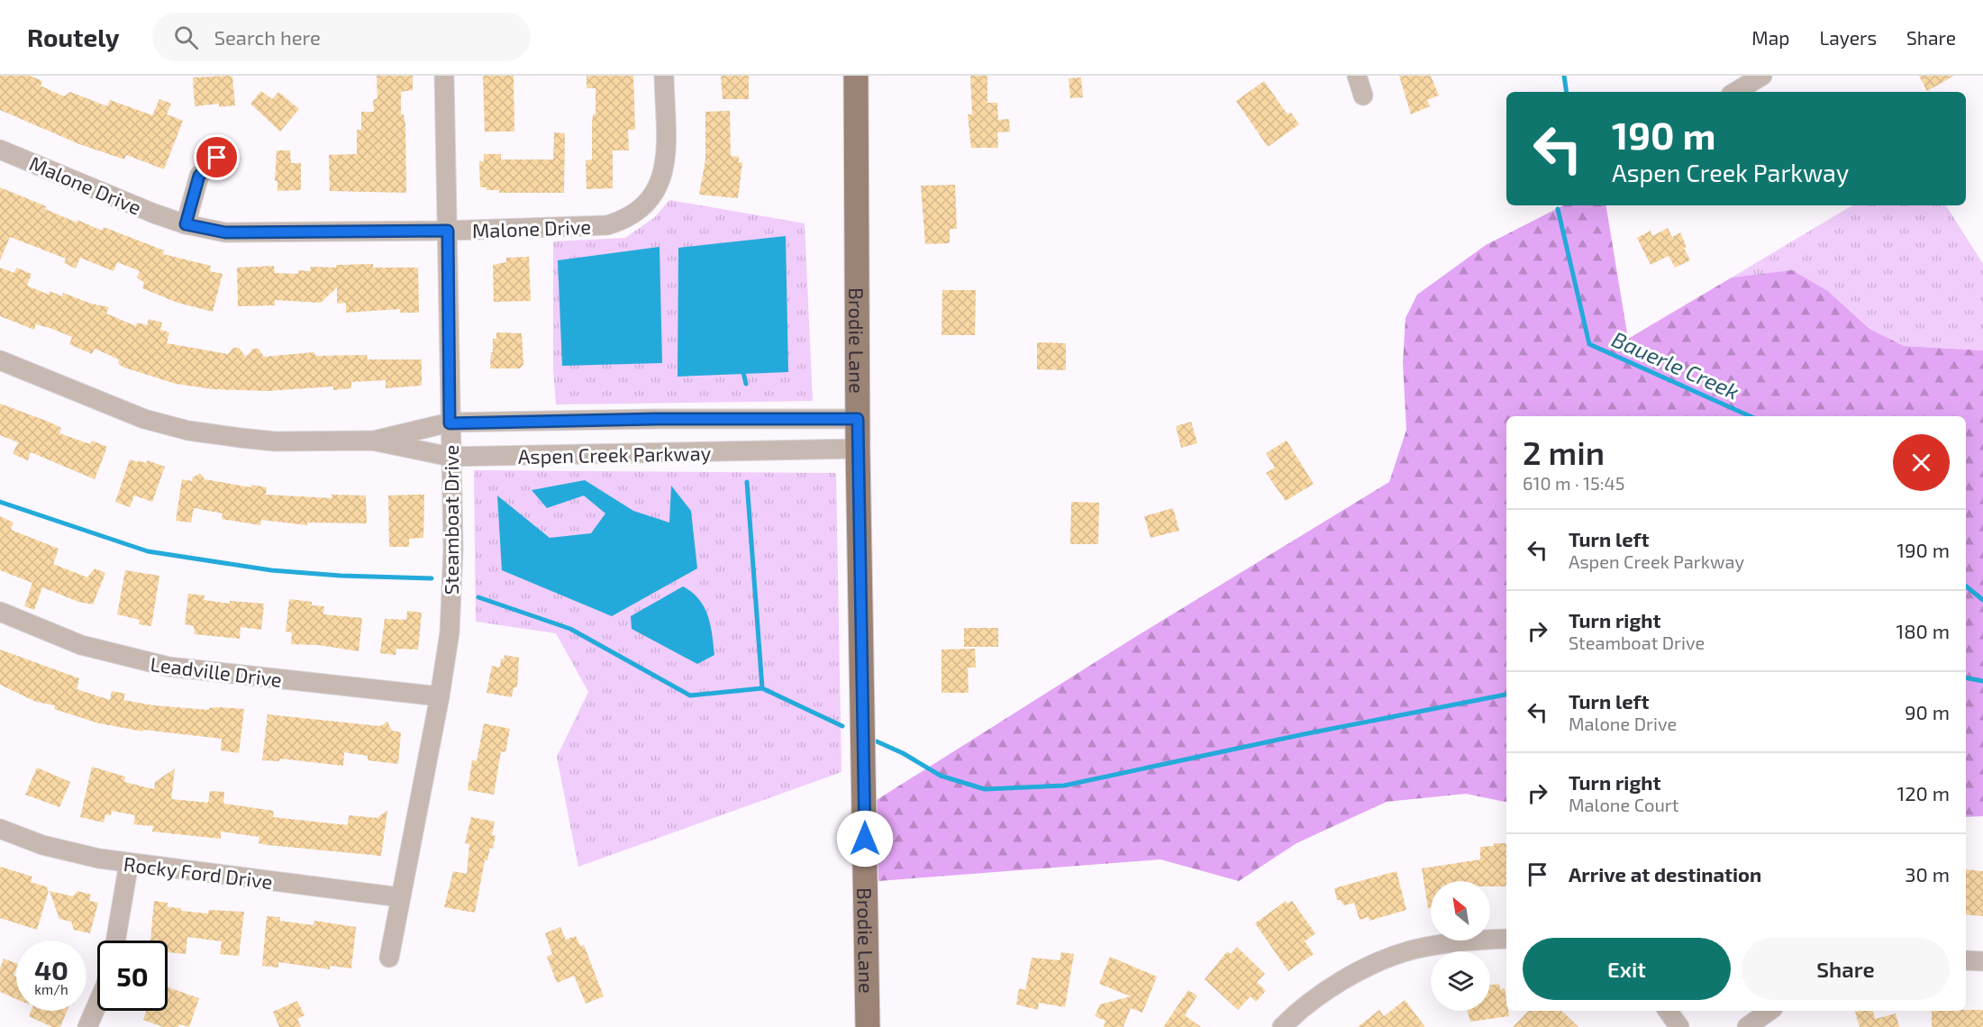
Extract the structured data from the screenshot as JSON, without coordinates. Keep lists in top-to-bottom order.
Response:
{
  "streets": {
    "main road": ["Brodie Lane"],
    "street": [
      "Malone Drive",
      "Aspen Creek Parkway",
      "Steamboat Drive",
      "Leadville Drive",
      "Rocky Ford Drive"
    ]
  },
  "crossings": [
    ["Malone Drive", "Steamboat Drive"],
    ["Brodie Lane", "Aspen Creek Parkway"],
    ["Aspen Creek Parkway", "Steamboat Drive"],
    ["Steamboat Drive", "Leadville Drive"],
    ["Steamboat Drive", "Rocky Ford Drive"]
  ],
  "water": ["Bauerle Creek"],
  "north": "top left",
  "page": {
    "header": "Routely",
    "search": "Search here",
    "nav": ["Map", "Layers", "Share"],
    "turn": ["190 m", "Aspen Creek Parkway"],
    "heading": ["2 min", "610 m · 15:45"],
    "list": [
      {
        "name": "Turn left",
        "note": "Aspen Creek Parkway",
        "value": "190 m"
      },
      {
        "name": "Turn right",
        "note": "Steamboat Drive",
        "value": "180 m"
      },
      {
        "name": "Turn left",
        "note": "Malone Drive",
        "value": "90 m"
      },
      {
        "name": "Turn right",
        "note": "Malone Court",
        "value": "120 m"
      },
      {
        "name": "Arrive at destination",
        "value": "30 m"
      }
    ],
    "buttons": ["Exit", "Share"],
    "speed": "40 km/h",
    "limit": "50"
  }
}
